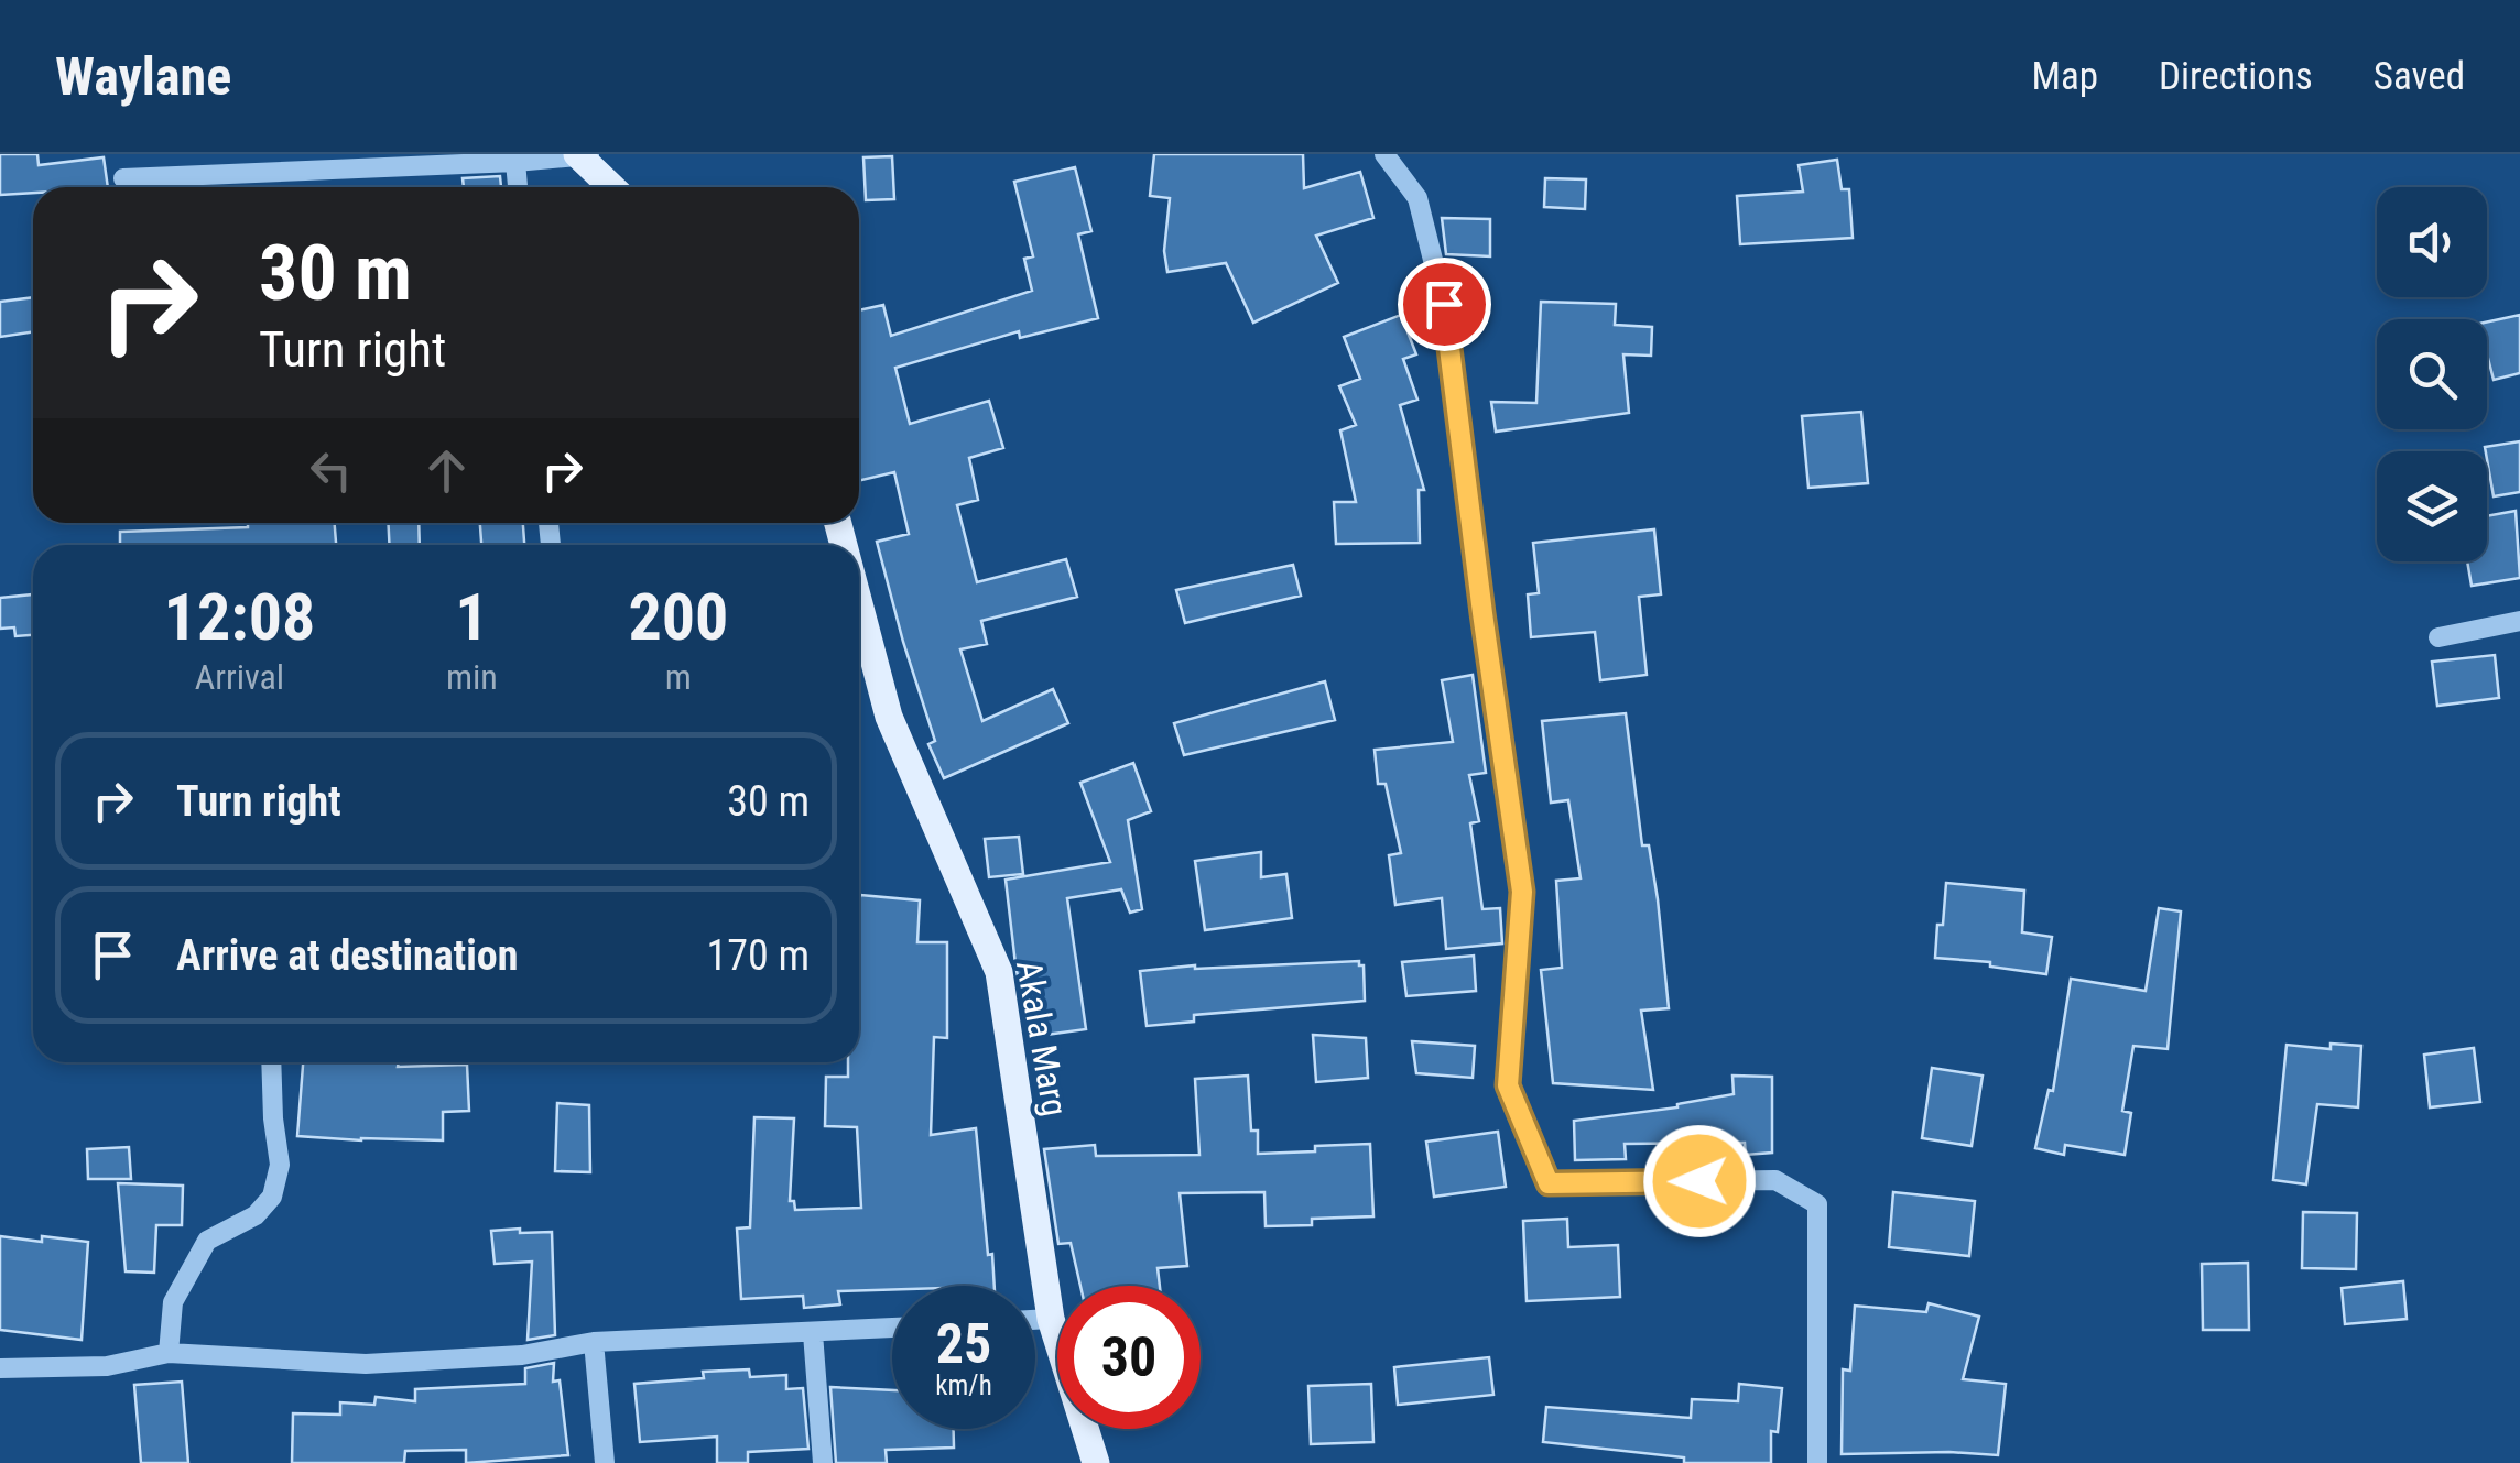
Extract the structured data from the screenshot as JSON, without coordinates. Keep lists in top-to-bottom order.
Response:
{
  "streets": {
    "main road": ["Akala Marg"]
  },
  "page": {
    "header": "Waylane",
    "nav": ["Map", "Directions", "Saved"],
    "turn": ["30 m", "Turn right"],
    "eta": [
      "12:08",
      "Arrival",
      "1",
      "min",
      "200",
      "m"
    ],
    "list": [
      {
        "name": "Turn right",
        "value": "30 m"
      },
      {
        "name": "Arrive at destination",
        "value": "170 m"
      }
    ],
    "speed": "25 km/h",
    "limit": "30"
  }
}
